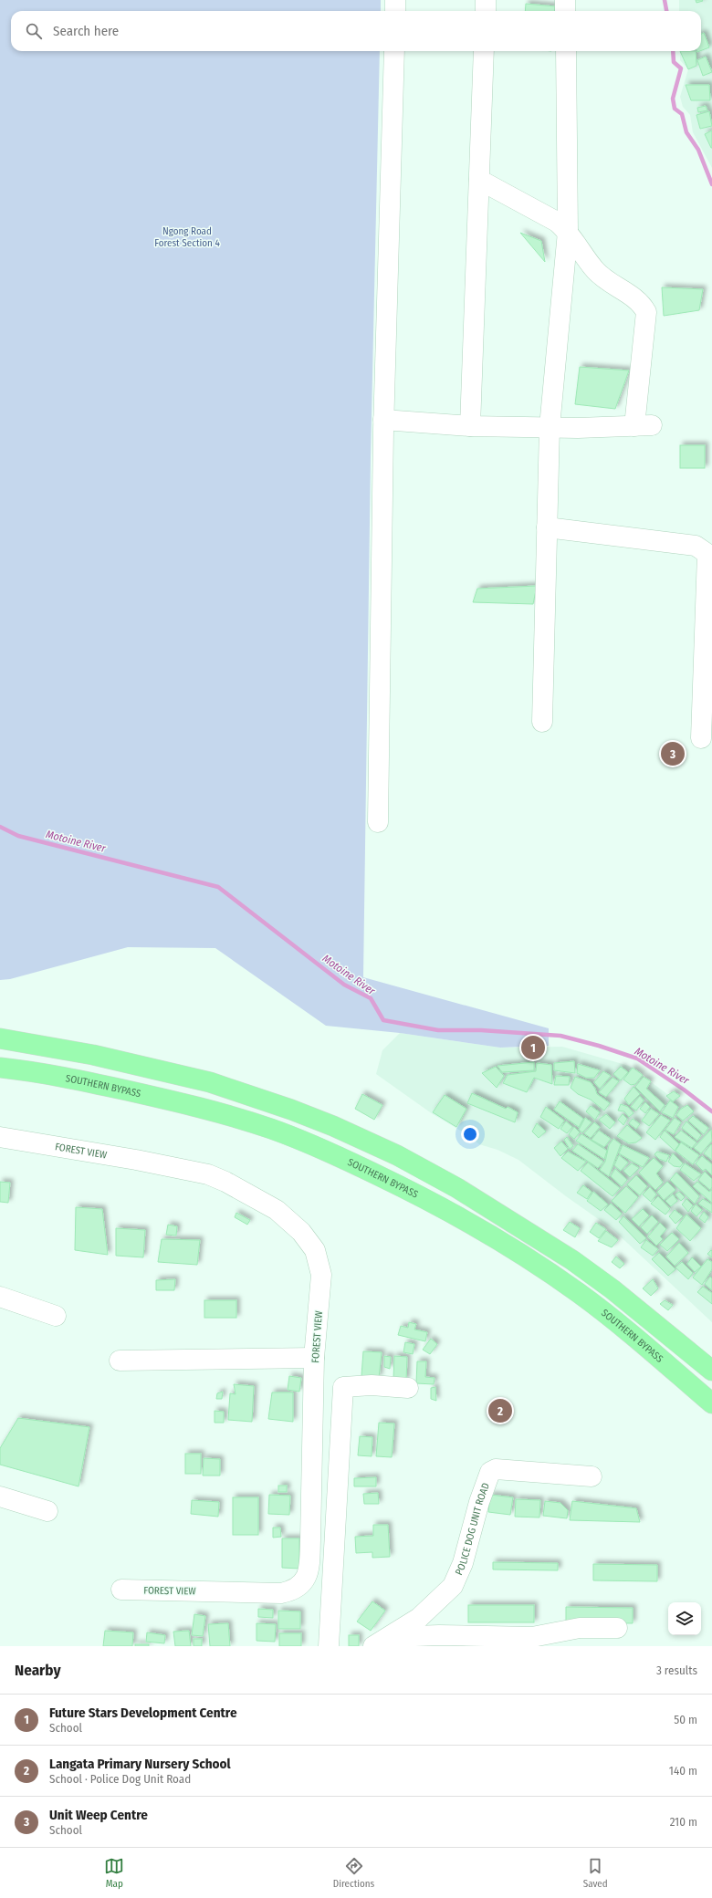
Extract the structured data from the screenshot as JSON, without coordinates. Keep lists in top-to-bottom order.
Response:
{
  "streets": {
    "highway": ["SOUTHERN BYPASS"],
    "street": ["FOREST VIEW", "POLICE DOG UNIT ROAD"]
  },
  "water": ["Motoine River"],
  "parks": ["Ngong Road Forest Section 4"],
  "page": {
    "search": "Search here",
    "pins": ["3", "1", "2"],
    "heading": ["Nearby", "3 results"],
    "list": [
      {
        "mark": "1",
        "name": "Future Stars Development Centre",
        "note": "School",
        "value": "50 m"
      },
      {
        "mark": "2",
        "name": "Langata Primary Nursery School",
        "note": "School · Police Dog Unit Road",
        "value": "140 m"
      },
      {
        "mark": "3",
        "name": "Unit Weep Centre",
        "note": "School",
        "value": "210 m"
      }
    ],
    "nav": ["Map", "Directions", "Saved"]
  }
}
